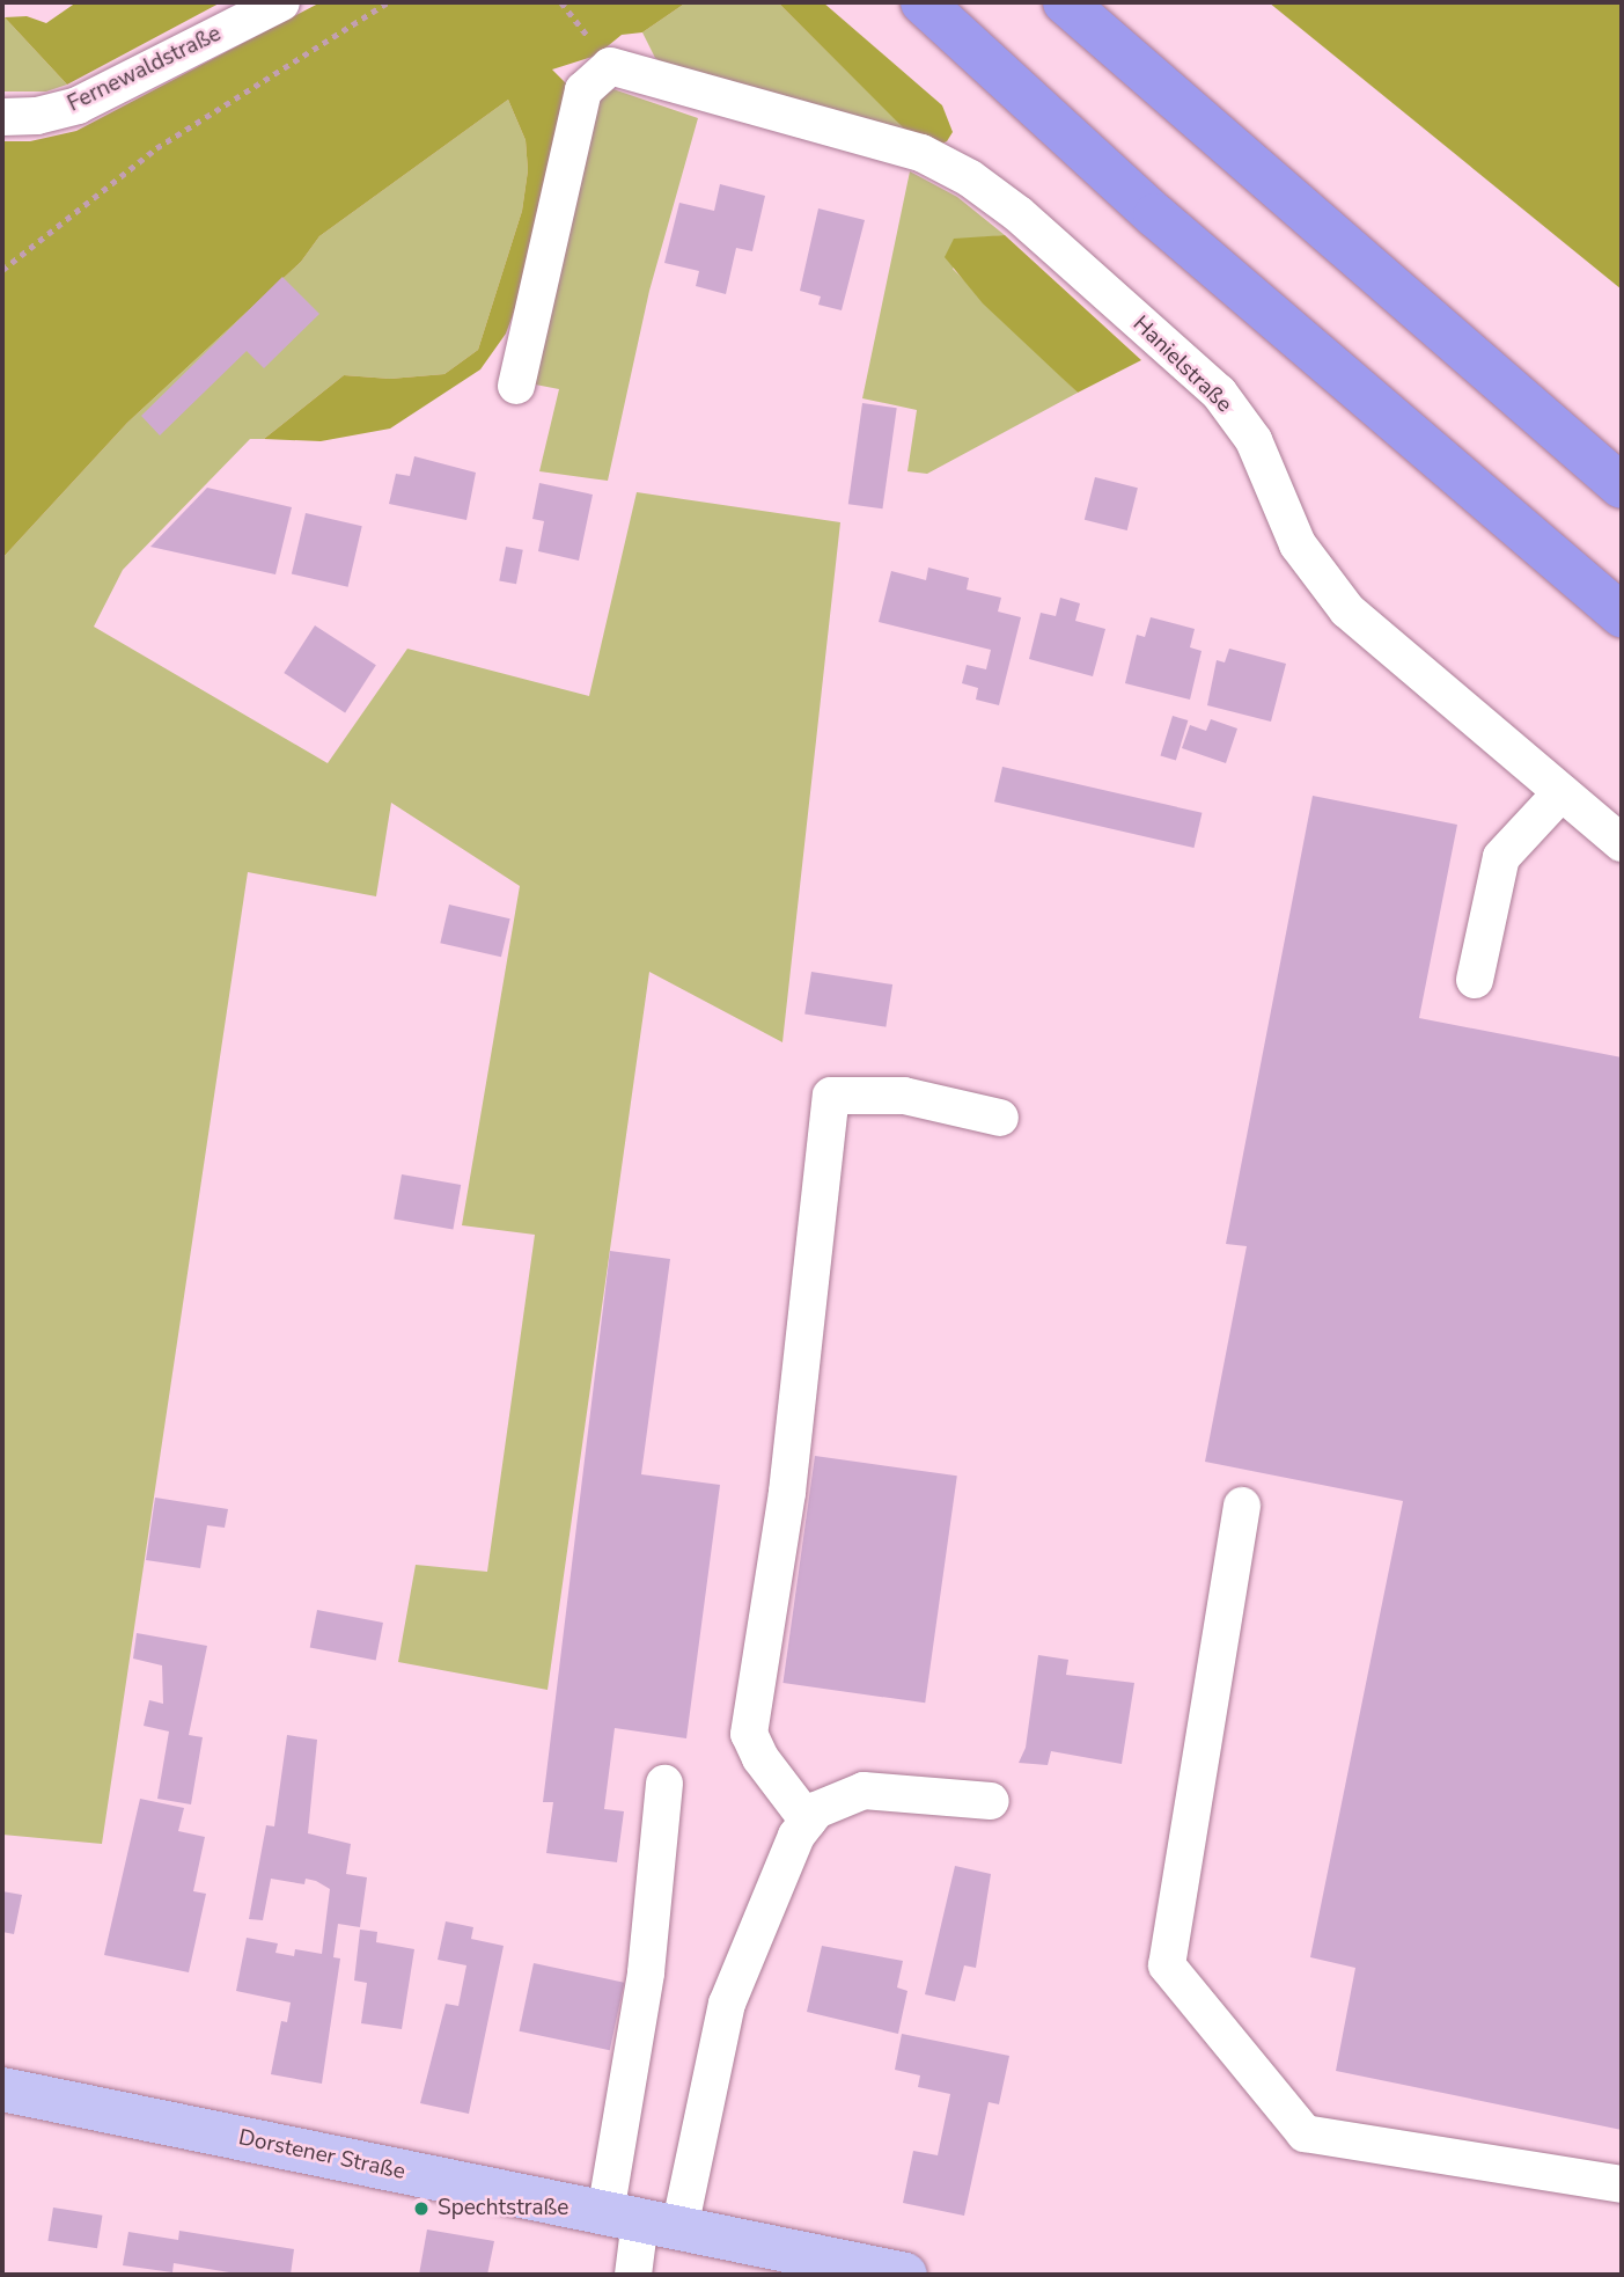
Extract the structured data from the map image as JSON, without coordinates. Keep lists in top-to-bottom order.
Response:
{
  "streets": {
    "main road": ["Dorstener Straße"],
    "street": ["Fernewaldstraße", "Hanielstraße"]
  },
  "places": ["Spechtstraße"]
}
